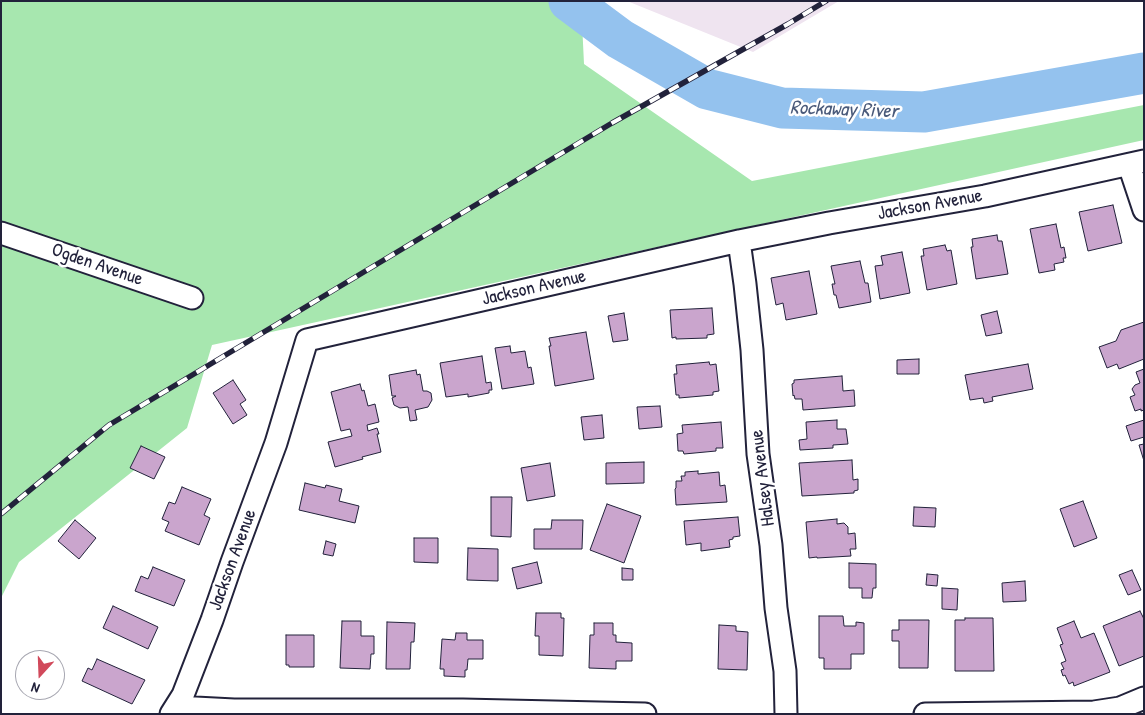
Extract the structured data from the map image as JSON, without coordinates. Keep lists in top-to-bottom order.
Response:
{
  "streets": {
    "street": ["Jackson Avenue", "Ogden Avenue", "Halsey Avenue"]
  },
  "crossings": [
    ["Jackson Avenue", "Halsey Avenue"]
  ],
  "water": ["Rockaway River"],
  "north": "bottom"
}
